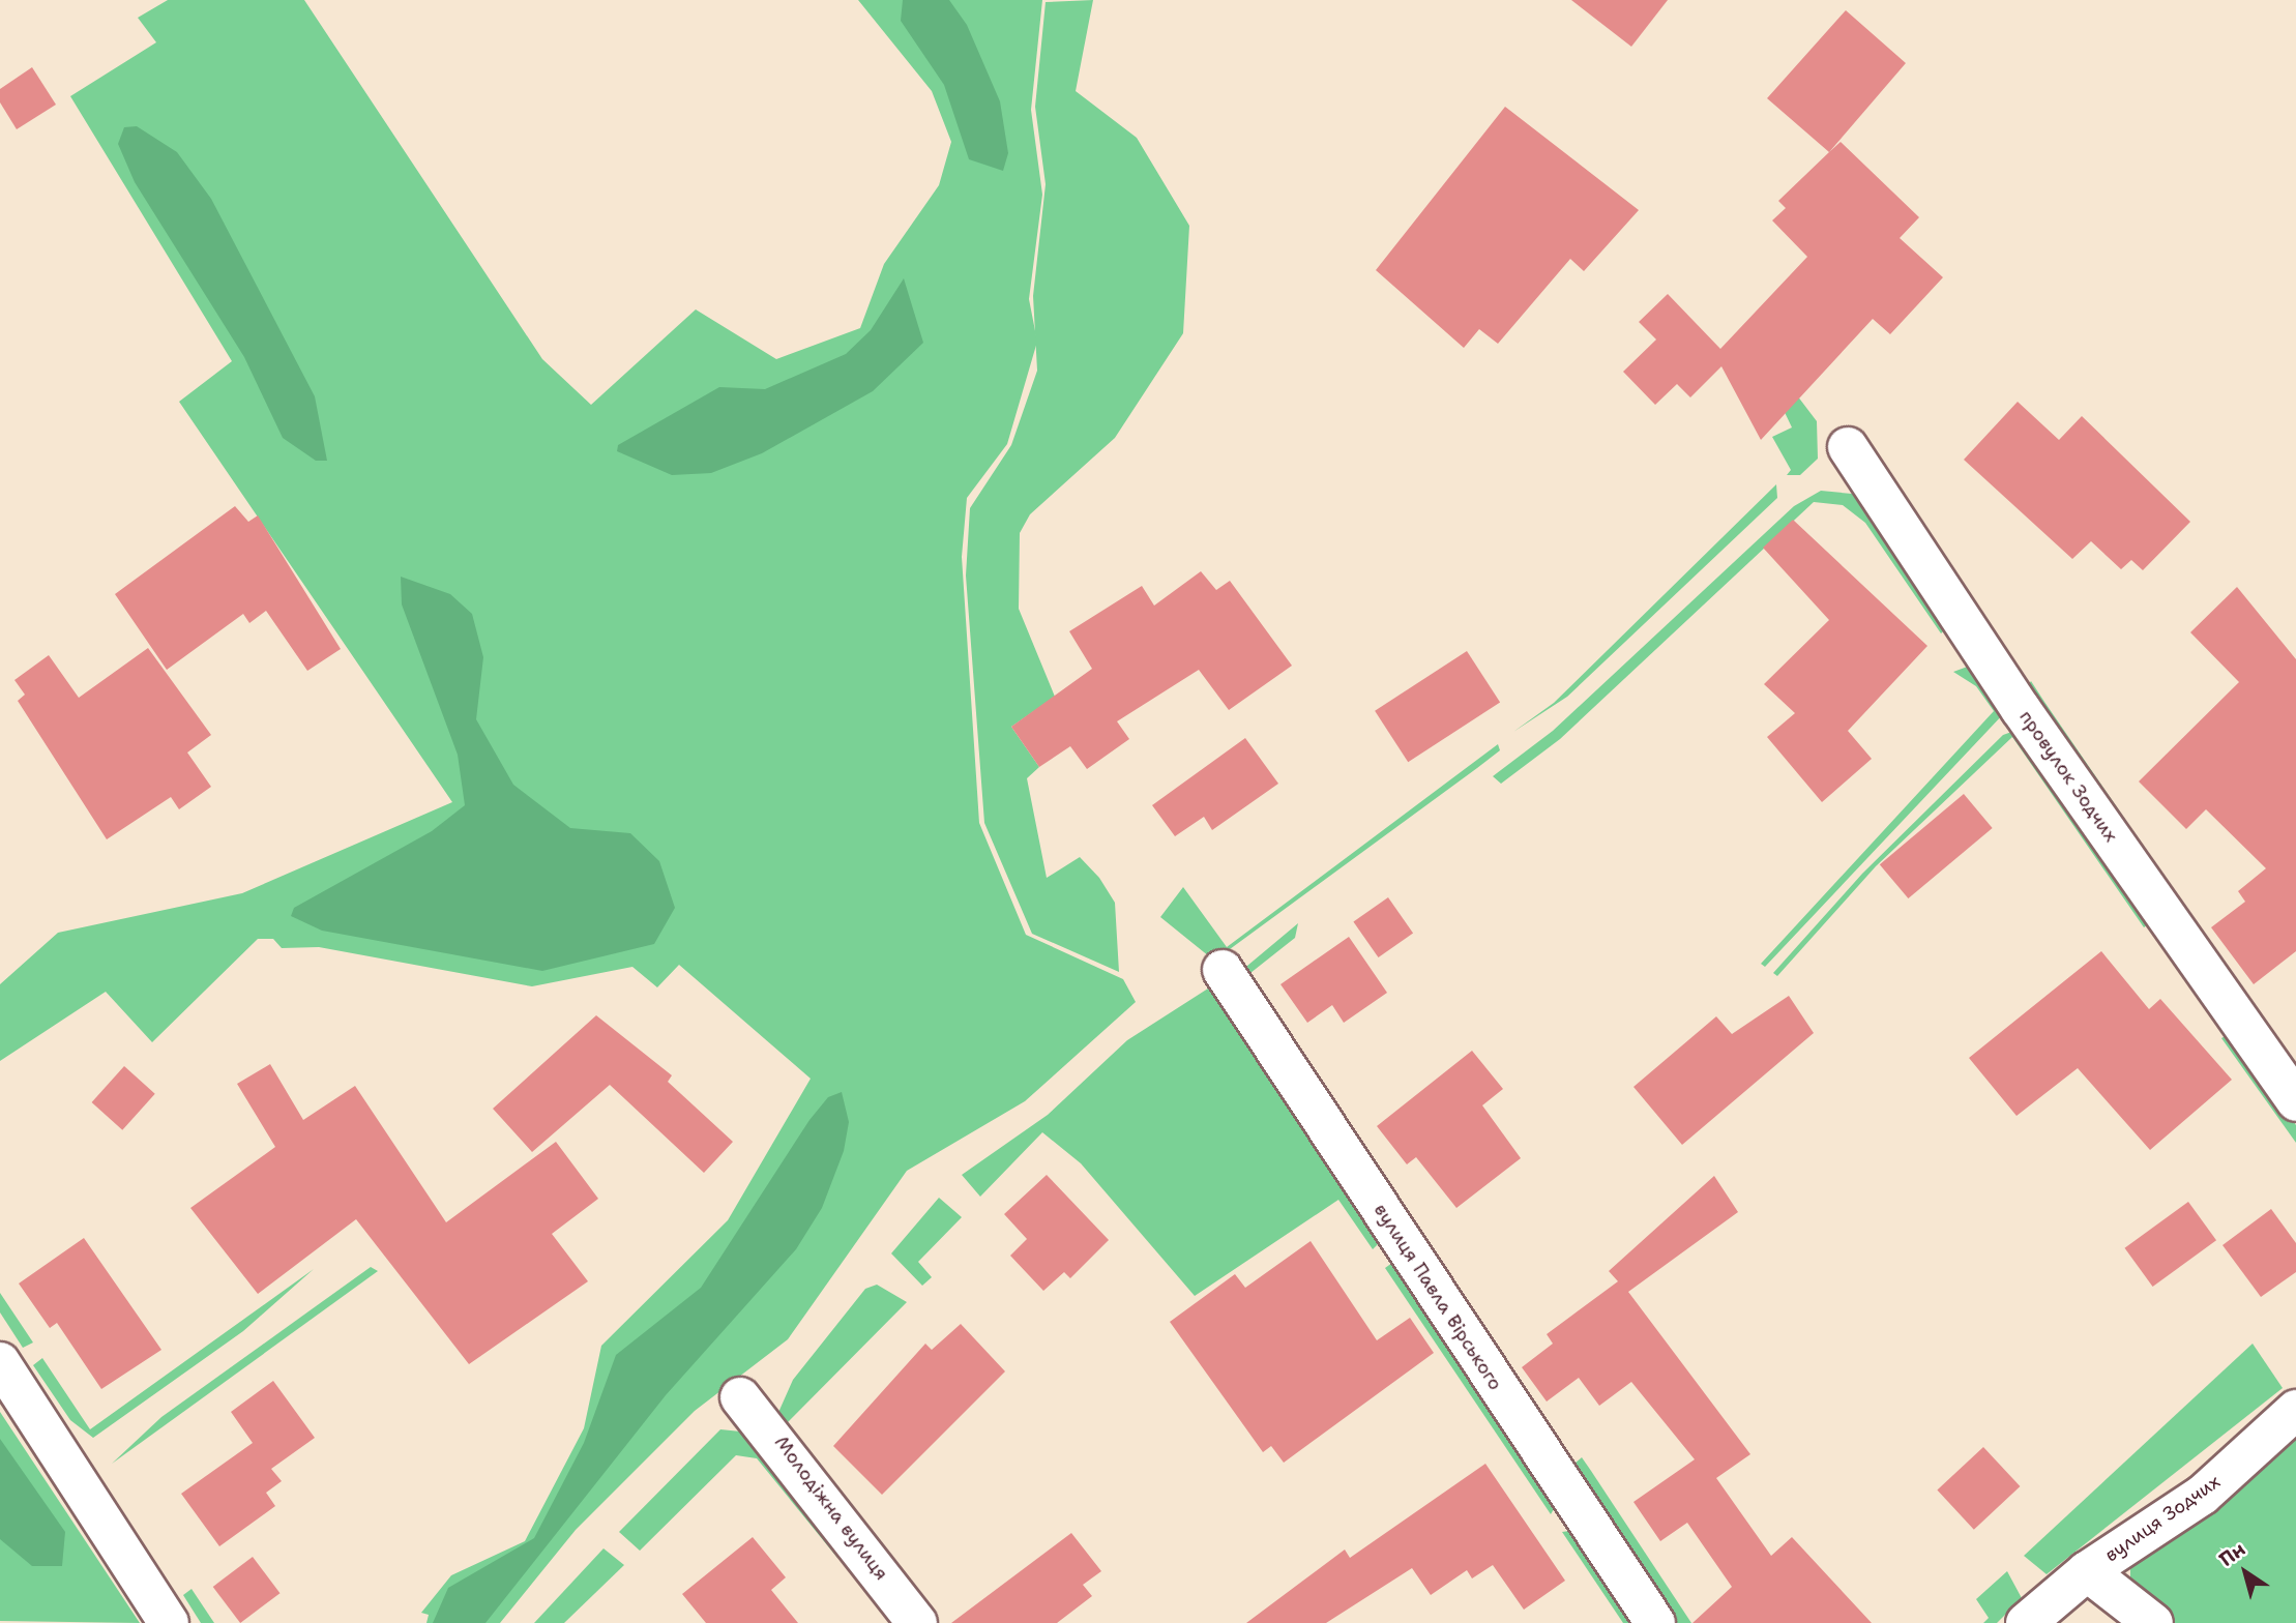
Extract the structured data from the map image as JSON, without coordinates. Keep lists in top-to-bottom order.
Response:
{
  "streets": {
    "street": [
      "провулок Зодчих",
      "вулиця Павла Вірського",
      "Молодіжна вулиця",
      "вулиця Зодчих"
    ]
  },
  "north": "top left"
}
